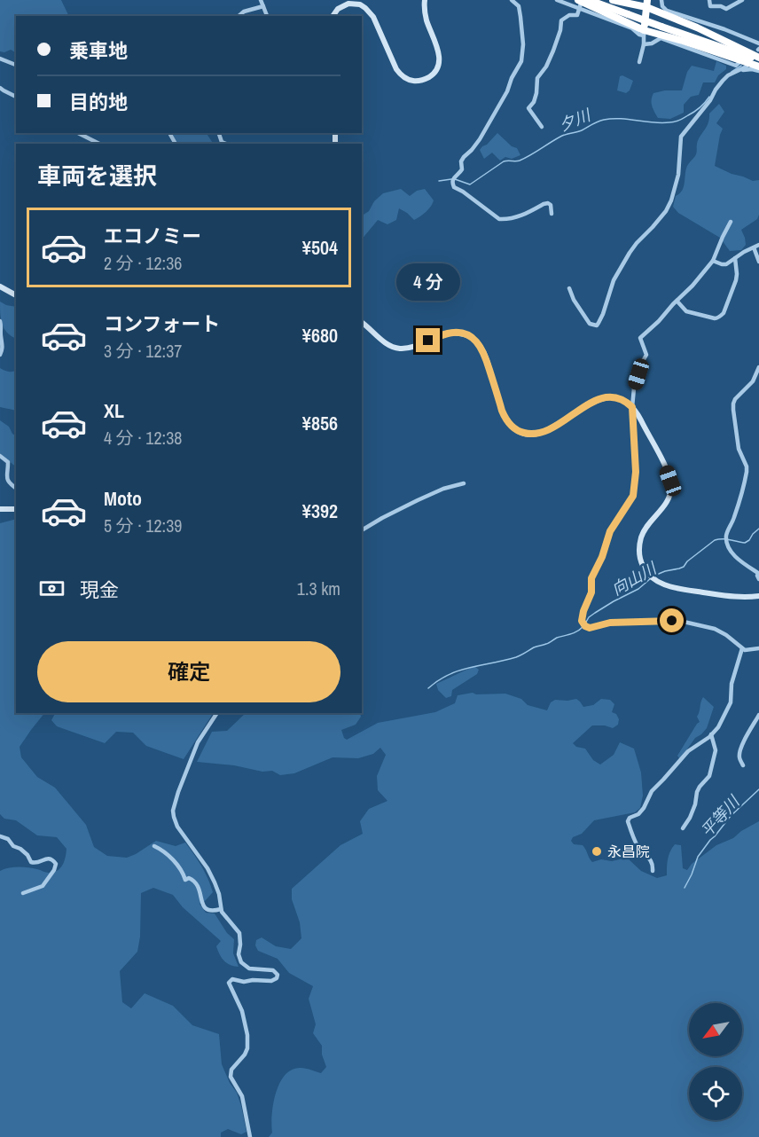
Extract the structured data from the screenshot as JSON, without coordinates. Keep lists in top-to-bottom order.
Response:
{
  "water": ["夕川", "向山川", "平等川"],
  "places": ["永昌院"],
  "north": "bottom left",
  "page": {
    "banner": ["乗車地", "目的地"],
    "heading": "車両を選択",
    "list": [
      {
        "name": "エコノミー",
        "note": "2 分 · 12:36",
        "value": "¥504"
      },
      {
        "name": "コンフォート",
        "note": "3 分 · 12:37",
        "value": "¥680"
      },
      {
        "name": "XL",
        "note": "4 分 · 12:38",
        "value": "¥856"
      },
      {
        "name": "Moto",
        "note": "5 分 · 12:39",
        "value": "¥392"
      }
    ],
    "bubble": "4 分",
    "pay": ["現金", "1.3 km"],
    "buttons": "確定"
  }
}
